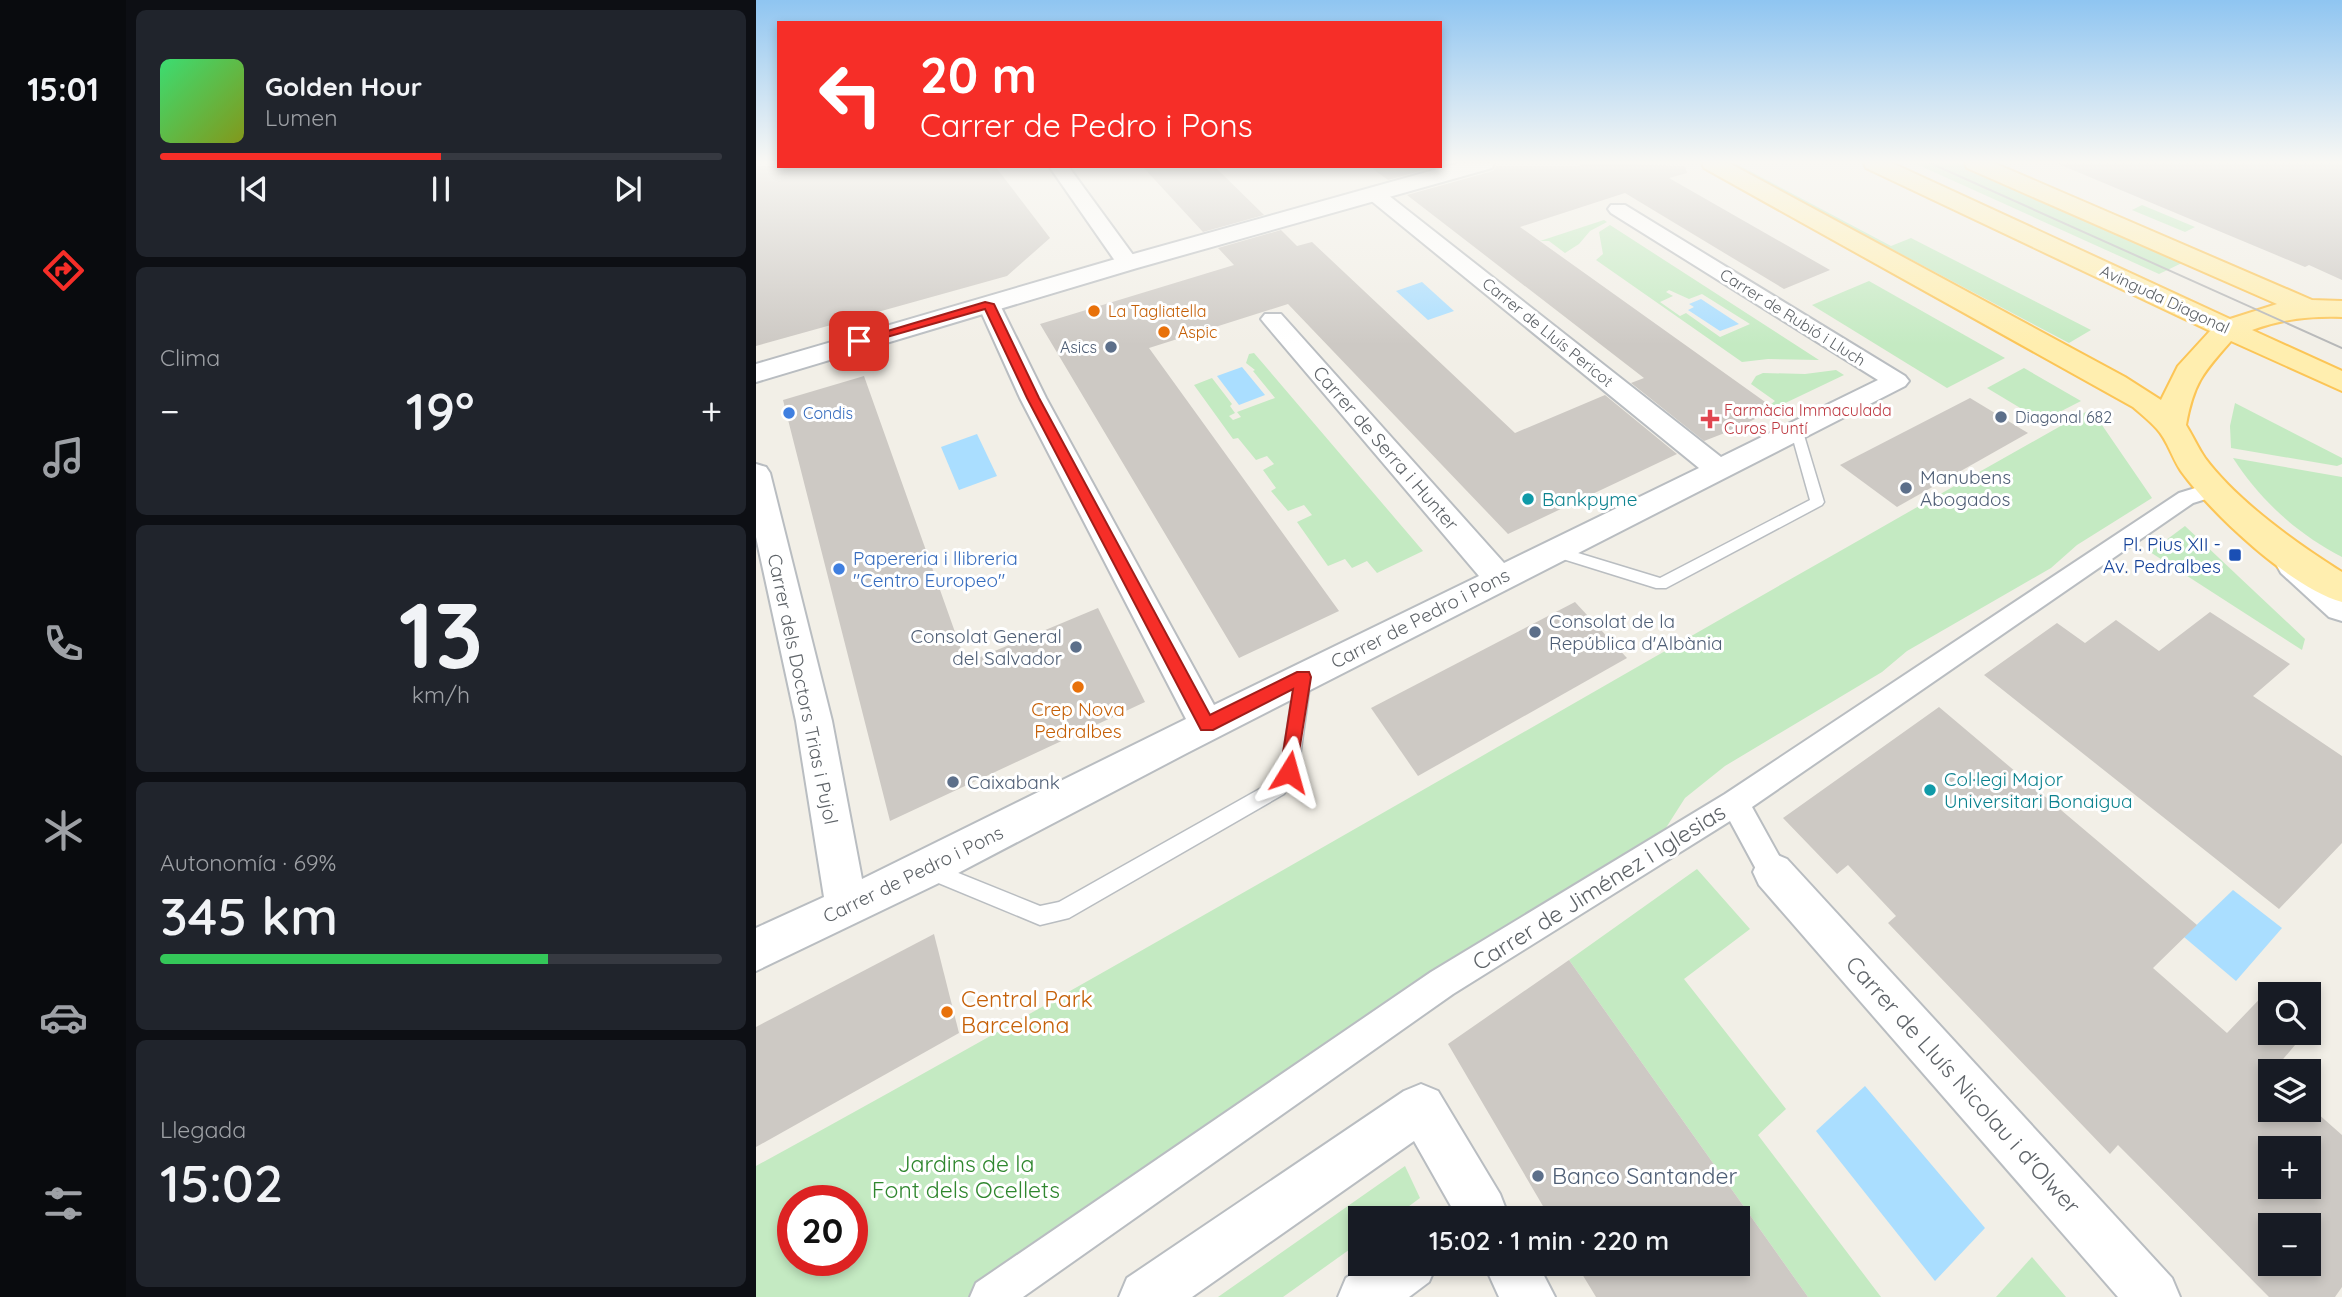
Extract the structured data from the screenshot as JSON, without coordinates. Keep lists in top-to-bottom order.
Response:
{
  "streets": {
    "main road": ["Avinguda Diagonal"],
    "street": [
      "Carrer de Rubió i Lluch",
      "Carrer de Lluís Pericot",
      "Carrer de Serra i Hunter",
      "Carrer de Pedro i Pons",
      "Carrer dels Doctors Trias i Pujol",
      "Carrer de Jiménez i Iglesias",
      "Carrer de Lluís Nicolau i d'Olwer"
    ]
  },
  "crossings": [
    ["Carrer de Rubió i Lluch", "Carrer de Pedro i Pons"],
    ["Carrer de Lluís Pericot", "Carrer de Pedro i Pons"],
    ["Carrer de Serra i Hunter", "Carrer de Pedro i Pons"],
    ["Carrer de Pedro i Pons", "Carrer dels Doctors Trias i Pujol"]
  ],
  "parks": ["Jardins de la Font dels Ocellets"],
  "places": {
    "other": [
      "La Tagliatella",
      "Aspic",
      "Asics",
      "Condis",
      "Diagonal 682",
      "Manubens Abogados",
      "Bankpyme",
      "Papereria i llibreria \"Centro Europeo\"",
      "Consolat de la República d'Albània",
      "Consolat General del Salvador",
      "Crep Nova Pedralbes",
      "Caixabank",
      "Col·legi Major Universitari Bonaigua",
      "Central Park Barcelona",
      "Banco Santander"
    ],
    "health": ["Farmàcia Immaculada Curos Puntí"],
    "transit": ["Pl. Pius XII - Av. Pedralbes"]
  },
  "page": {
    "tabs": "15:01",
    "turn": ["20 m", "Carrer de Pedro i Pons"],
    "song": ["Golden Hour", "Lumen"],
    "tile": [
      "Clima",
      ["13", "km/h"],
      ["Autonomía · 69%", "345 km"],
      ["Llegada", "15:02"]
    ],
    "heat": ["−", "19°", "+"],
    "map_buttons": ["+", "−"],
    "limit": "20",
    "trip": "15:02 · 1 min · 220 m"
  }
}
